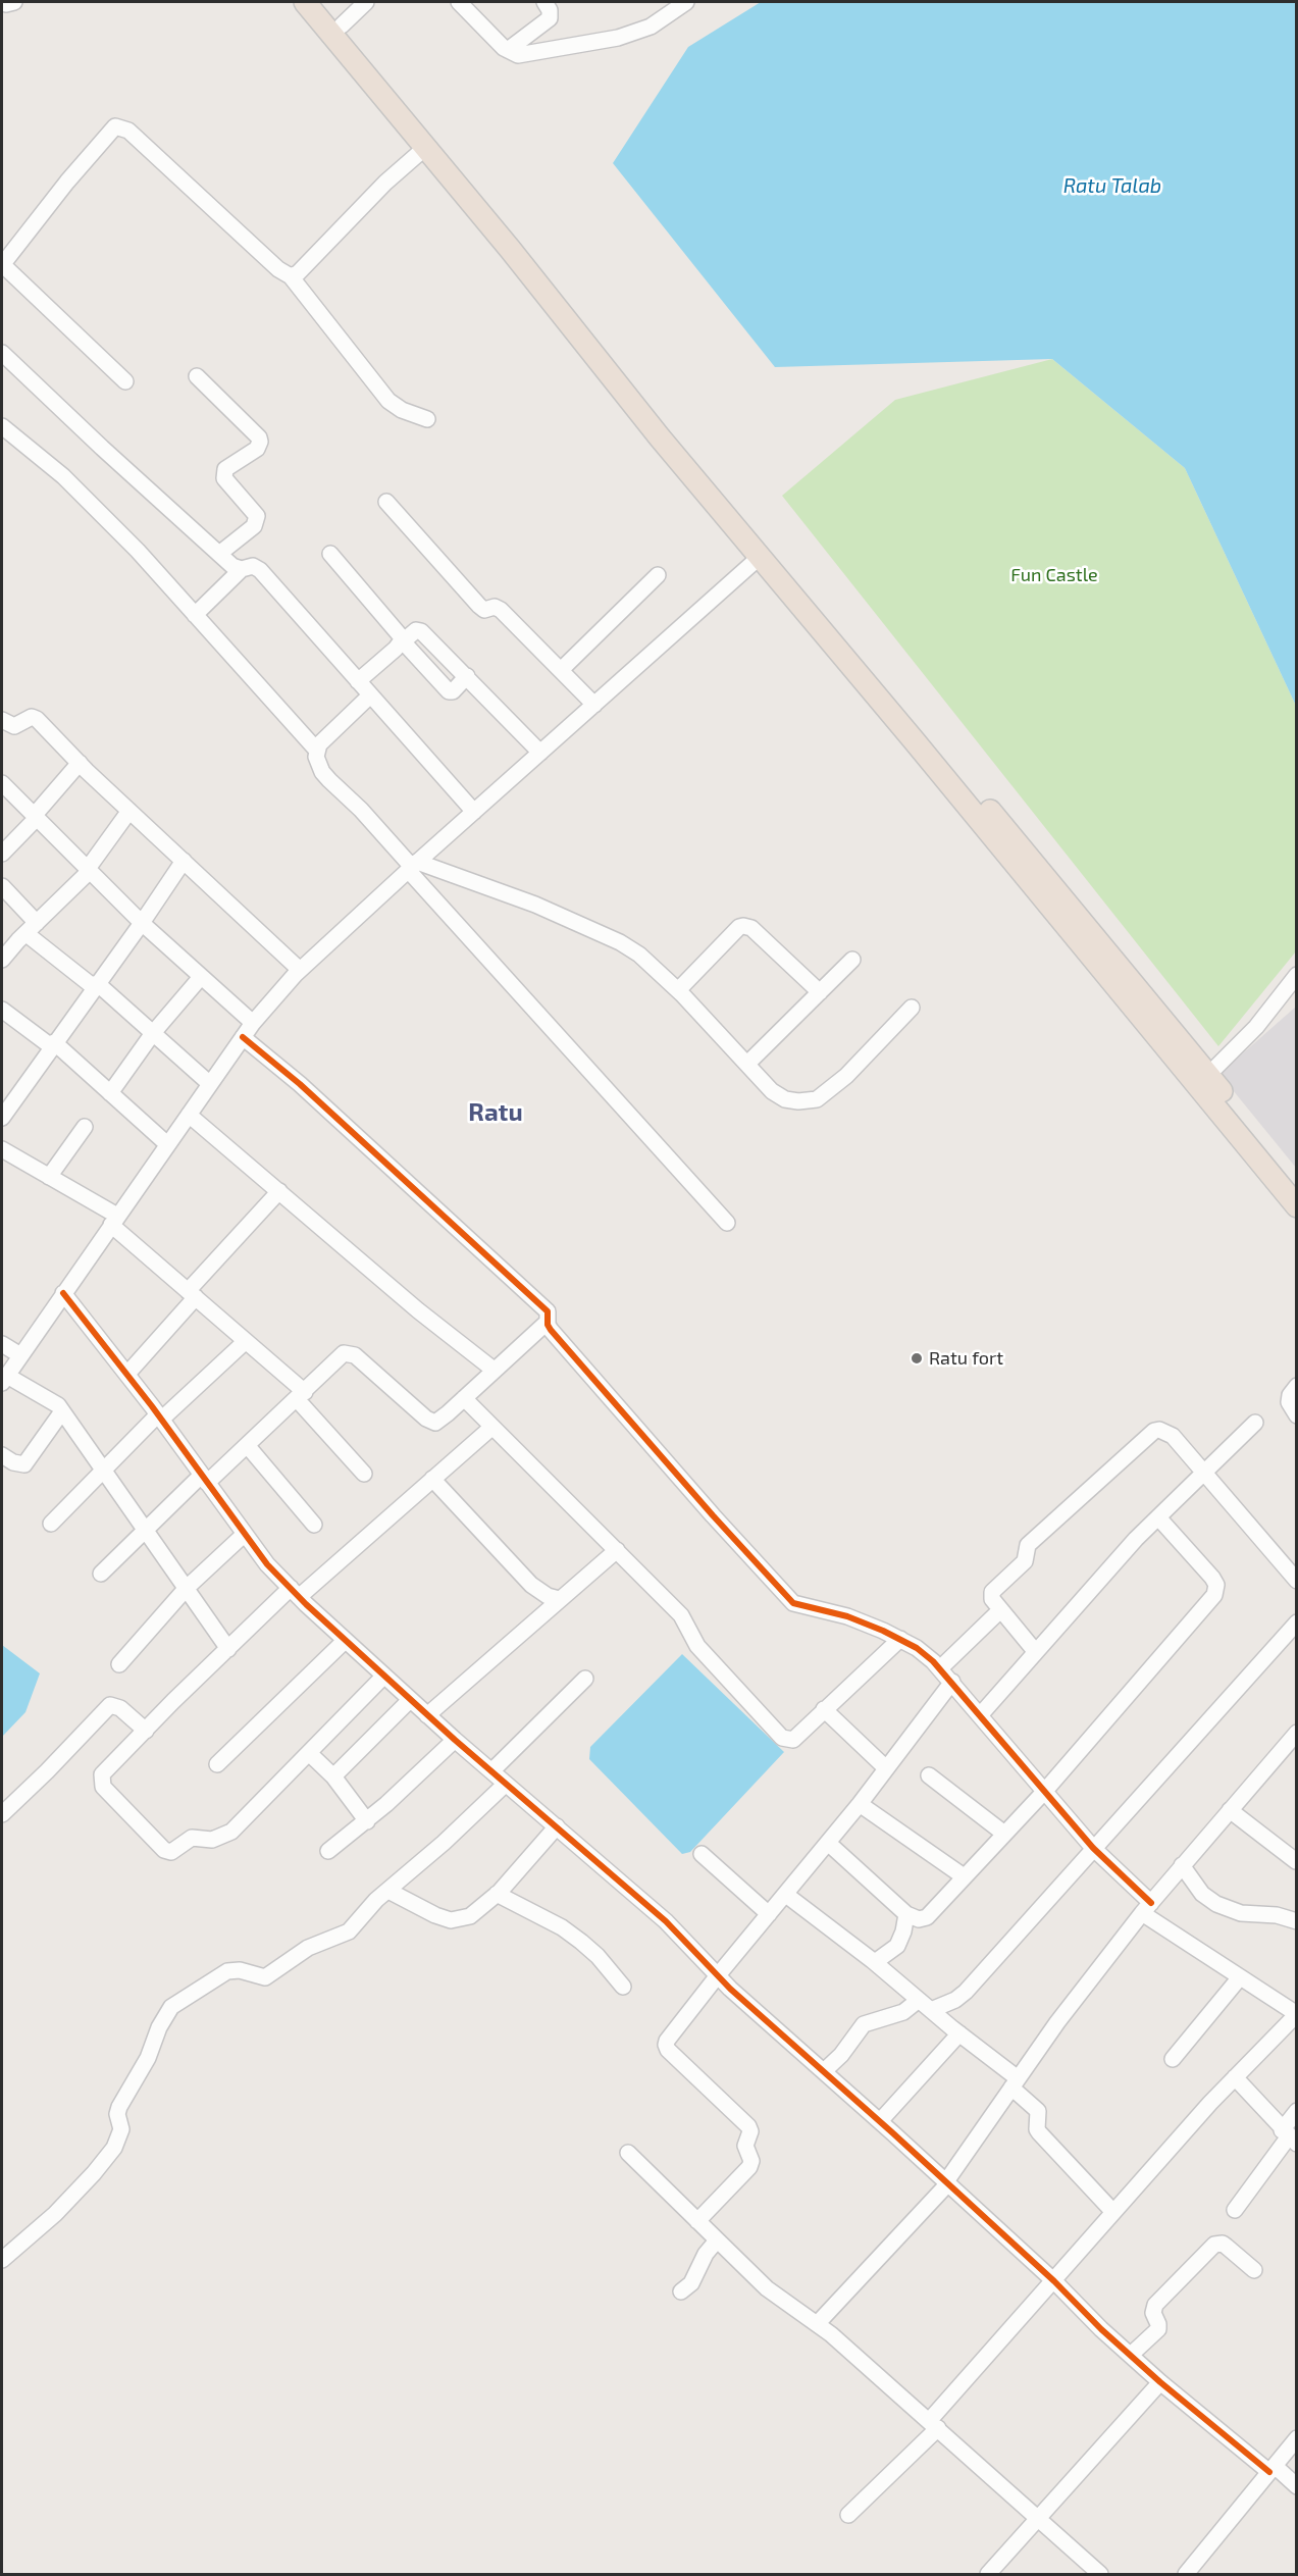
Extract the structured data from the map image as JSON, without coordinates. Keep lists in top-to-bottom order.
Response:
{
  "districts": ["Ratu"],
  "water": ["Ratu Talab"],
  "parks": ["Fun Castle"],
  "places": ["Ratu fort"]
}
